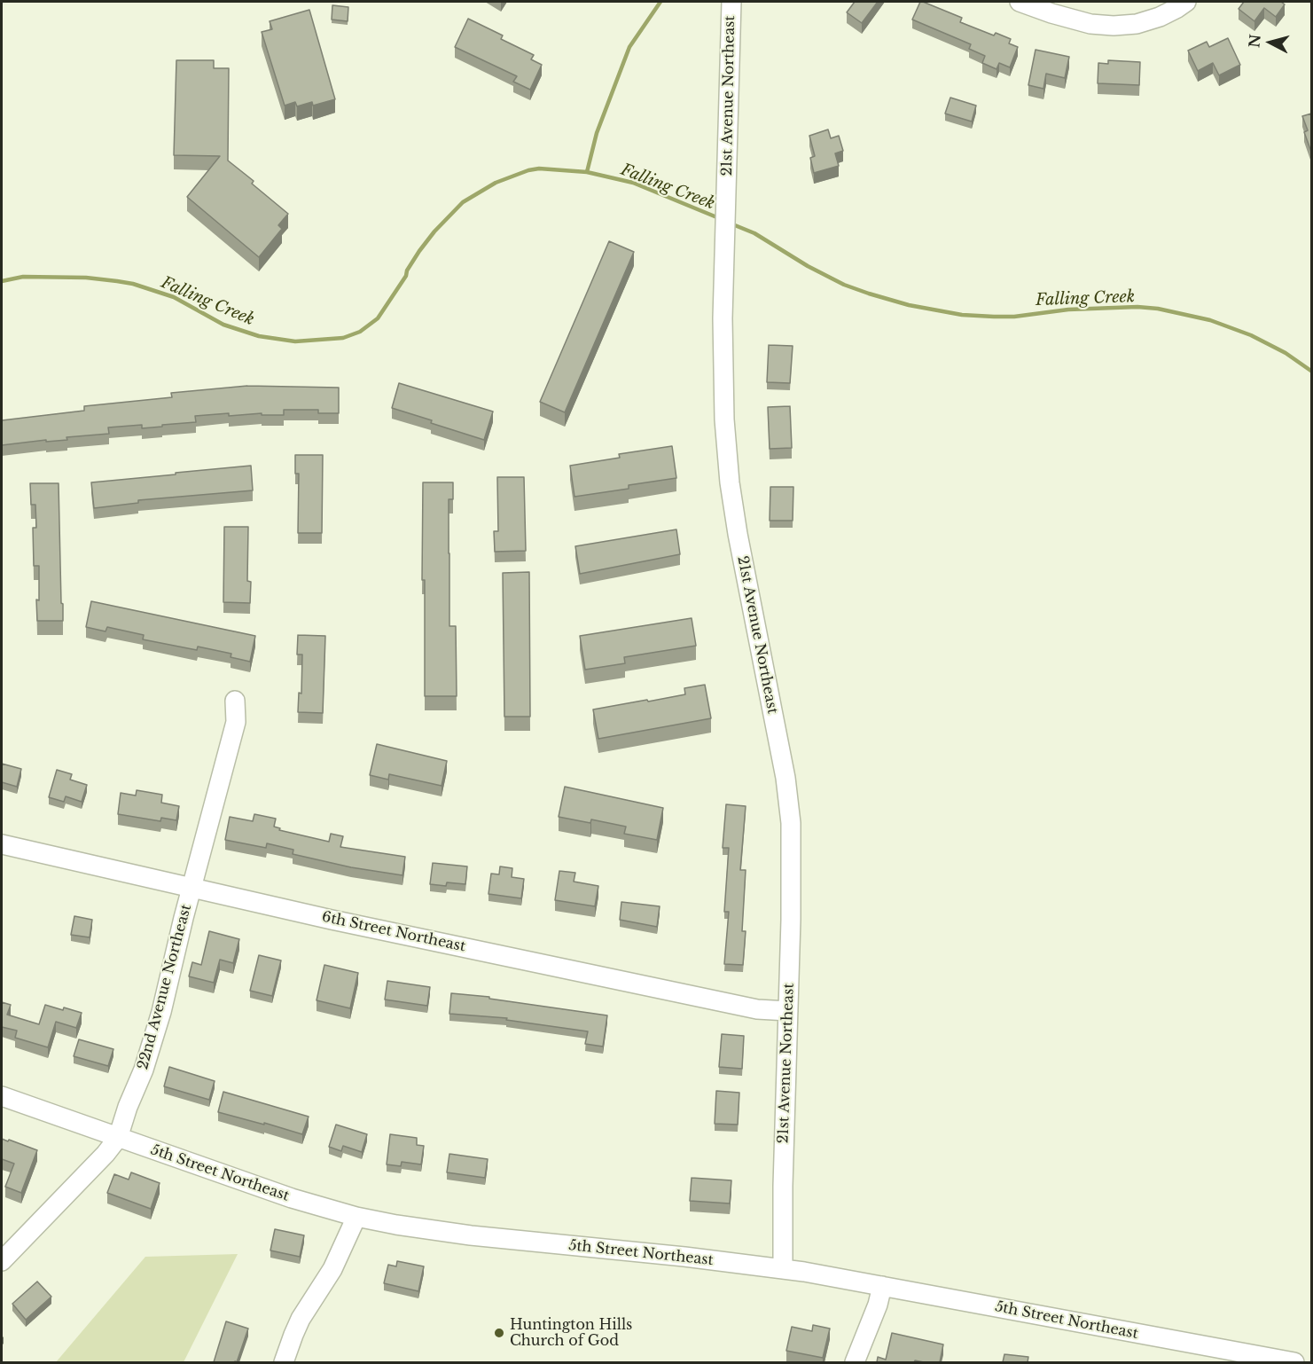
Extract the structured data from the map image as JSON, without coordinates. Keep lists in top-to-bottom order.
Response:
{
  "streets": {
    "street": [
      "21st Avenue Northeast",
      "6th Street Northeast",
      "22nd Avenue Northeast",
      "5th Street Northeast"
    ]
  },
  "crossings": [
    ["21st Avenue Northeast", "6th Street Northeast"],
    ["21st Avenue Northeast", "5th Street Northeast"],
    ["6th Street Northeast", "22nd Avenue Northeast"],
    ["22nd Avenue Northeast", "5th Street Northeast"]
  ],
  "water": ["Falling Creek"],
  "places": ["Huntington Hills Church of God"],
  "north": "left"
}
